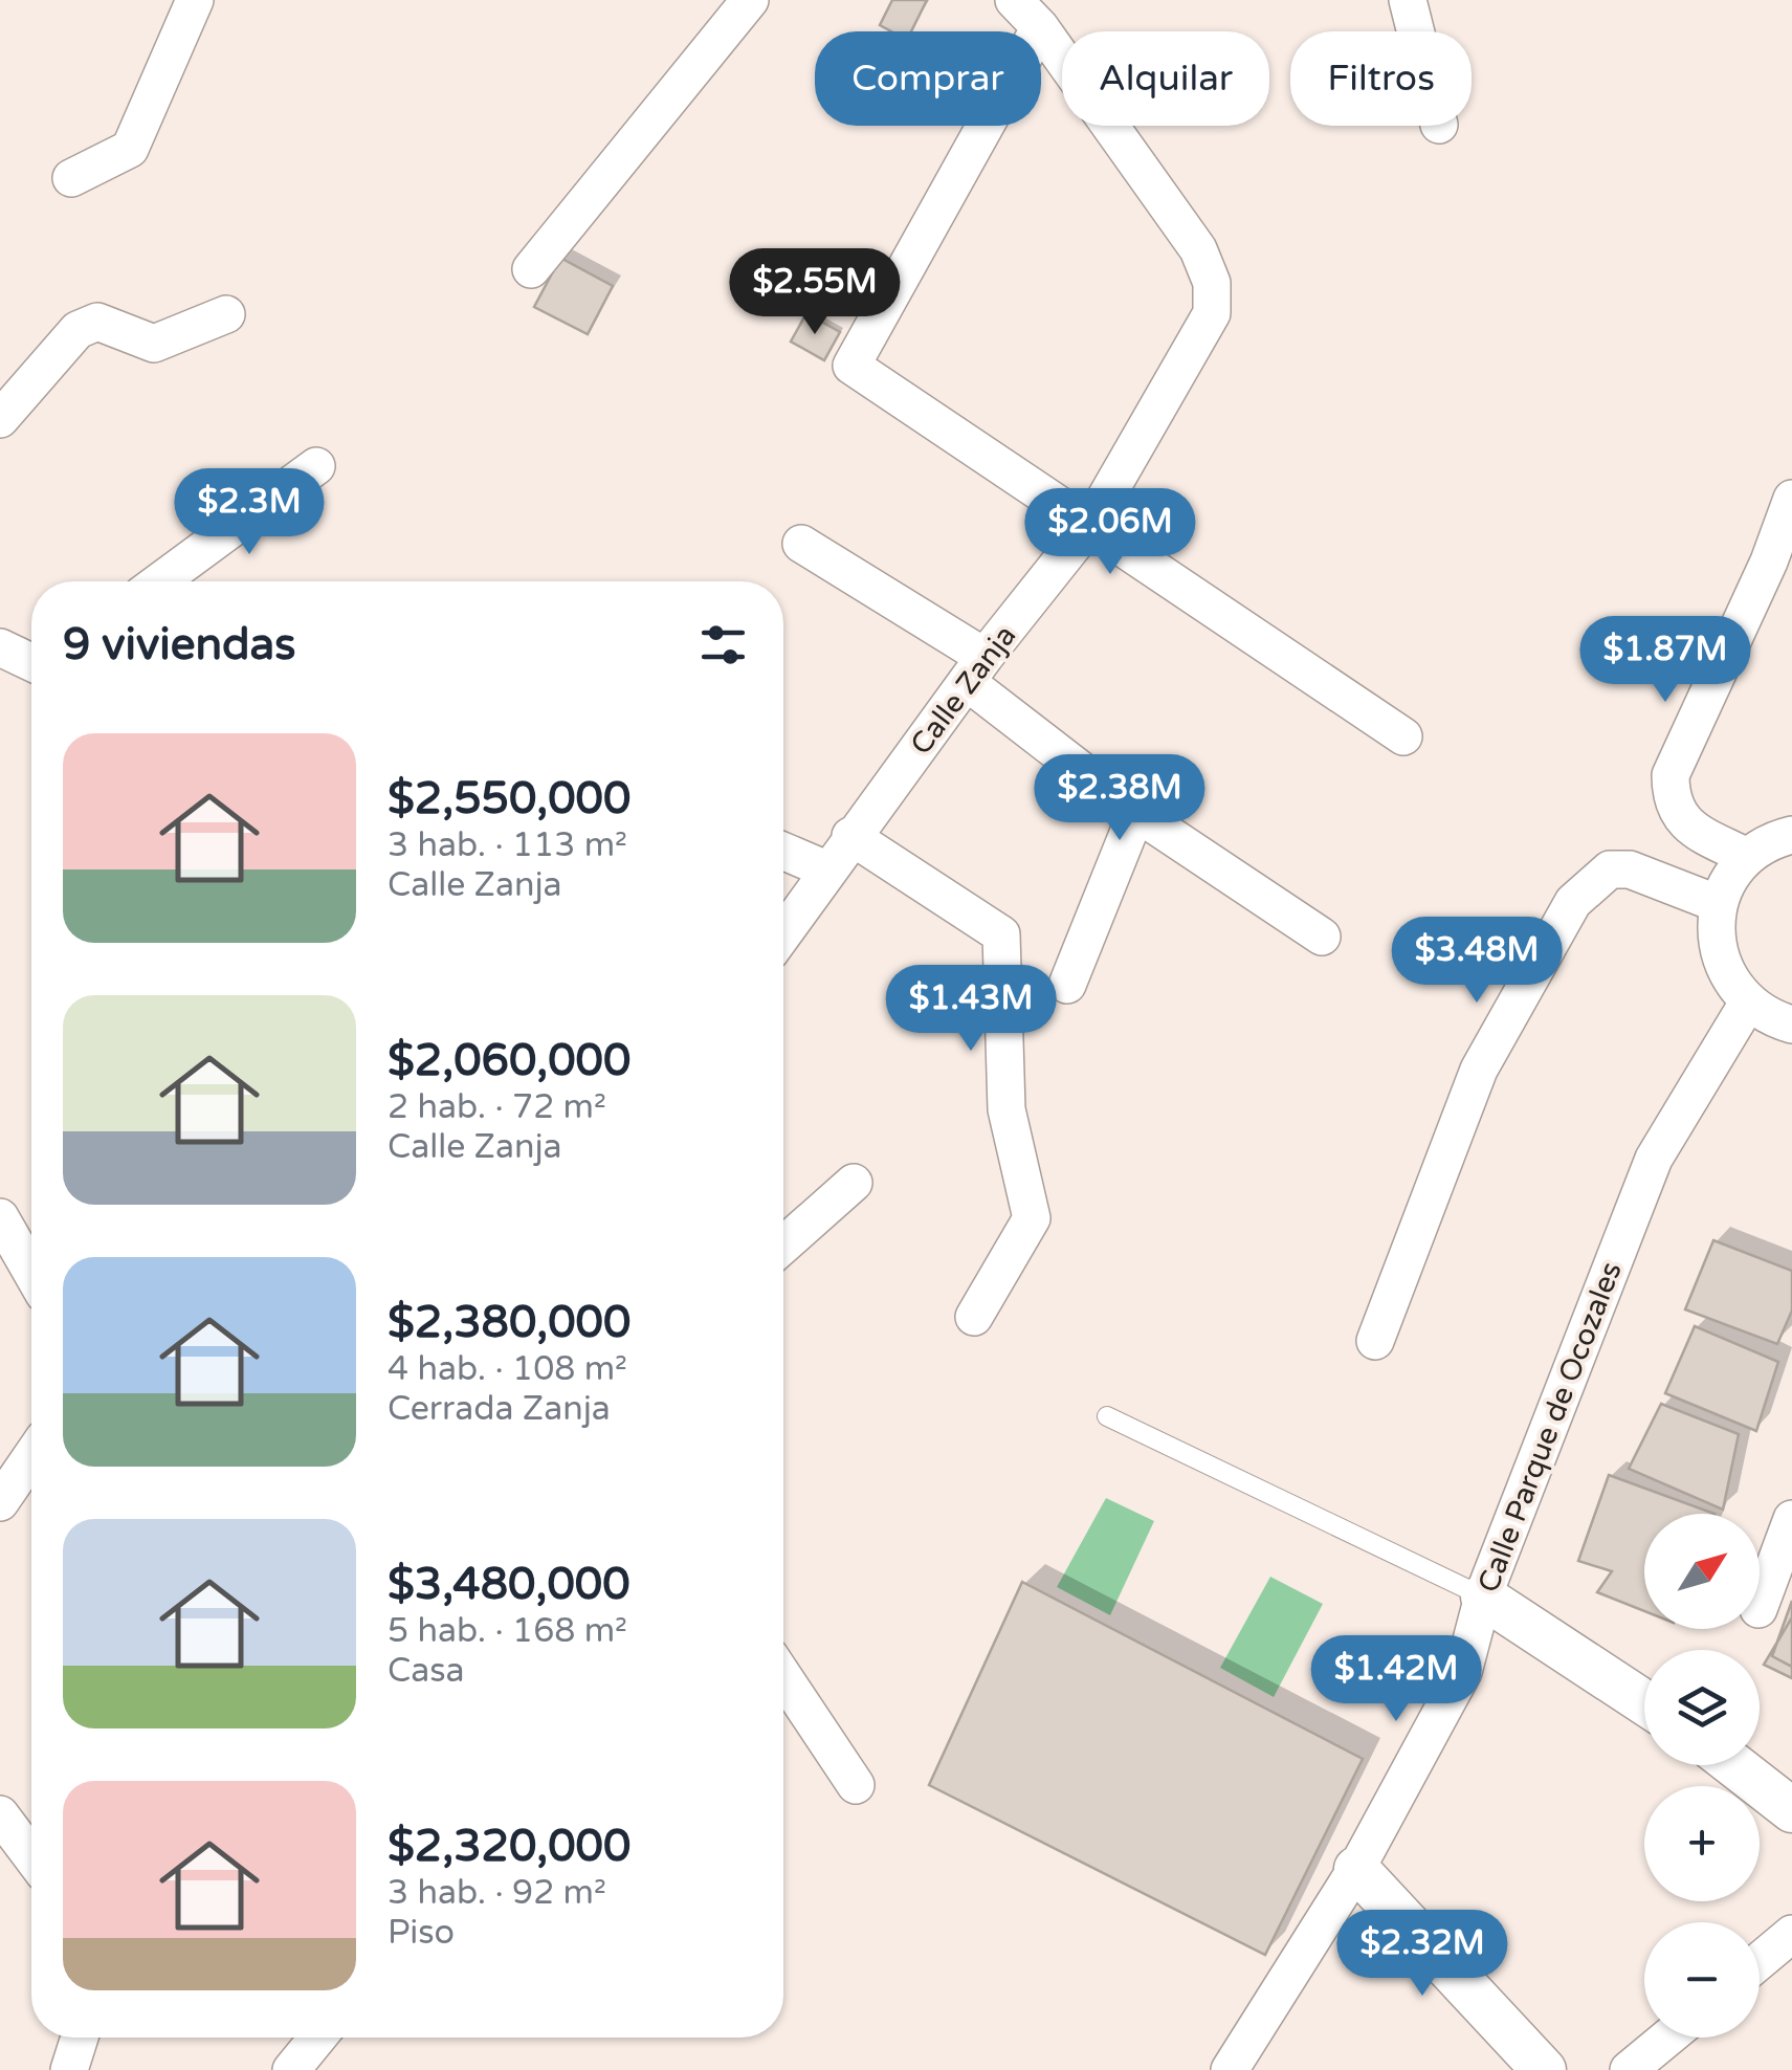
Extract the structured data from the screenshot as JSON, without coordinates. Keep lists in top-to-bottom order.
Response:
{
  "streets": {
    "street": ["Calle Zanja", "Calle Parque de Ocozales"]
  },
  "north": "top right",
  "page": {
    "chip": ["Comprar", "Alquilar", "Filtros"],
    "price": [
      "$2.55M",
      "$2.3M",
      "$2.06M",
      "$1.87M",
      "$2.38M",
      "$3.48M",
      "$1.43M",
      "$1.42M",
      "$2.32M"
    ],
    "heading": "9 viviendas",
    "list": [
      {
        "name": "$2,550,000",
        "note": "3 hab. · 113 m² · Calle Zanja"
      },
      {
        "name": "$2,060,000",
        "note": "2 hab. · 72 m² · Calle Zanja"
      },
      {
        "name": "$2,380,000",
        "note": "4 hab. · 108 m² · Cerrada Zanja"
      },
      {
        "name": "$3,480,000",
        "note": "5 hab. · 168 m² · Casa"
      },
      {
        "name": "$2,320,000",
        "note": "3 hab. · 92 m² · Piso"
      }
    ],
    "map_buttons": ["+", "−"]
  }
}
